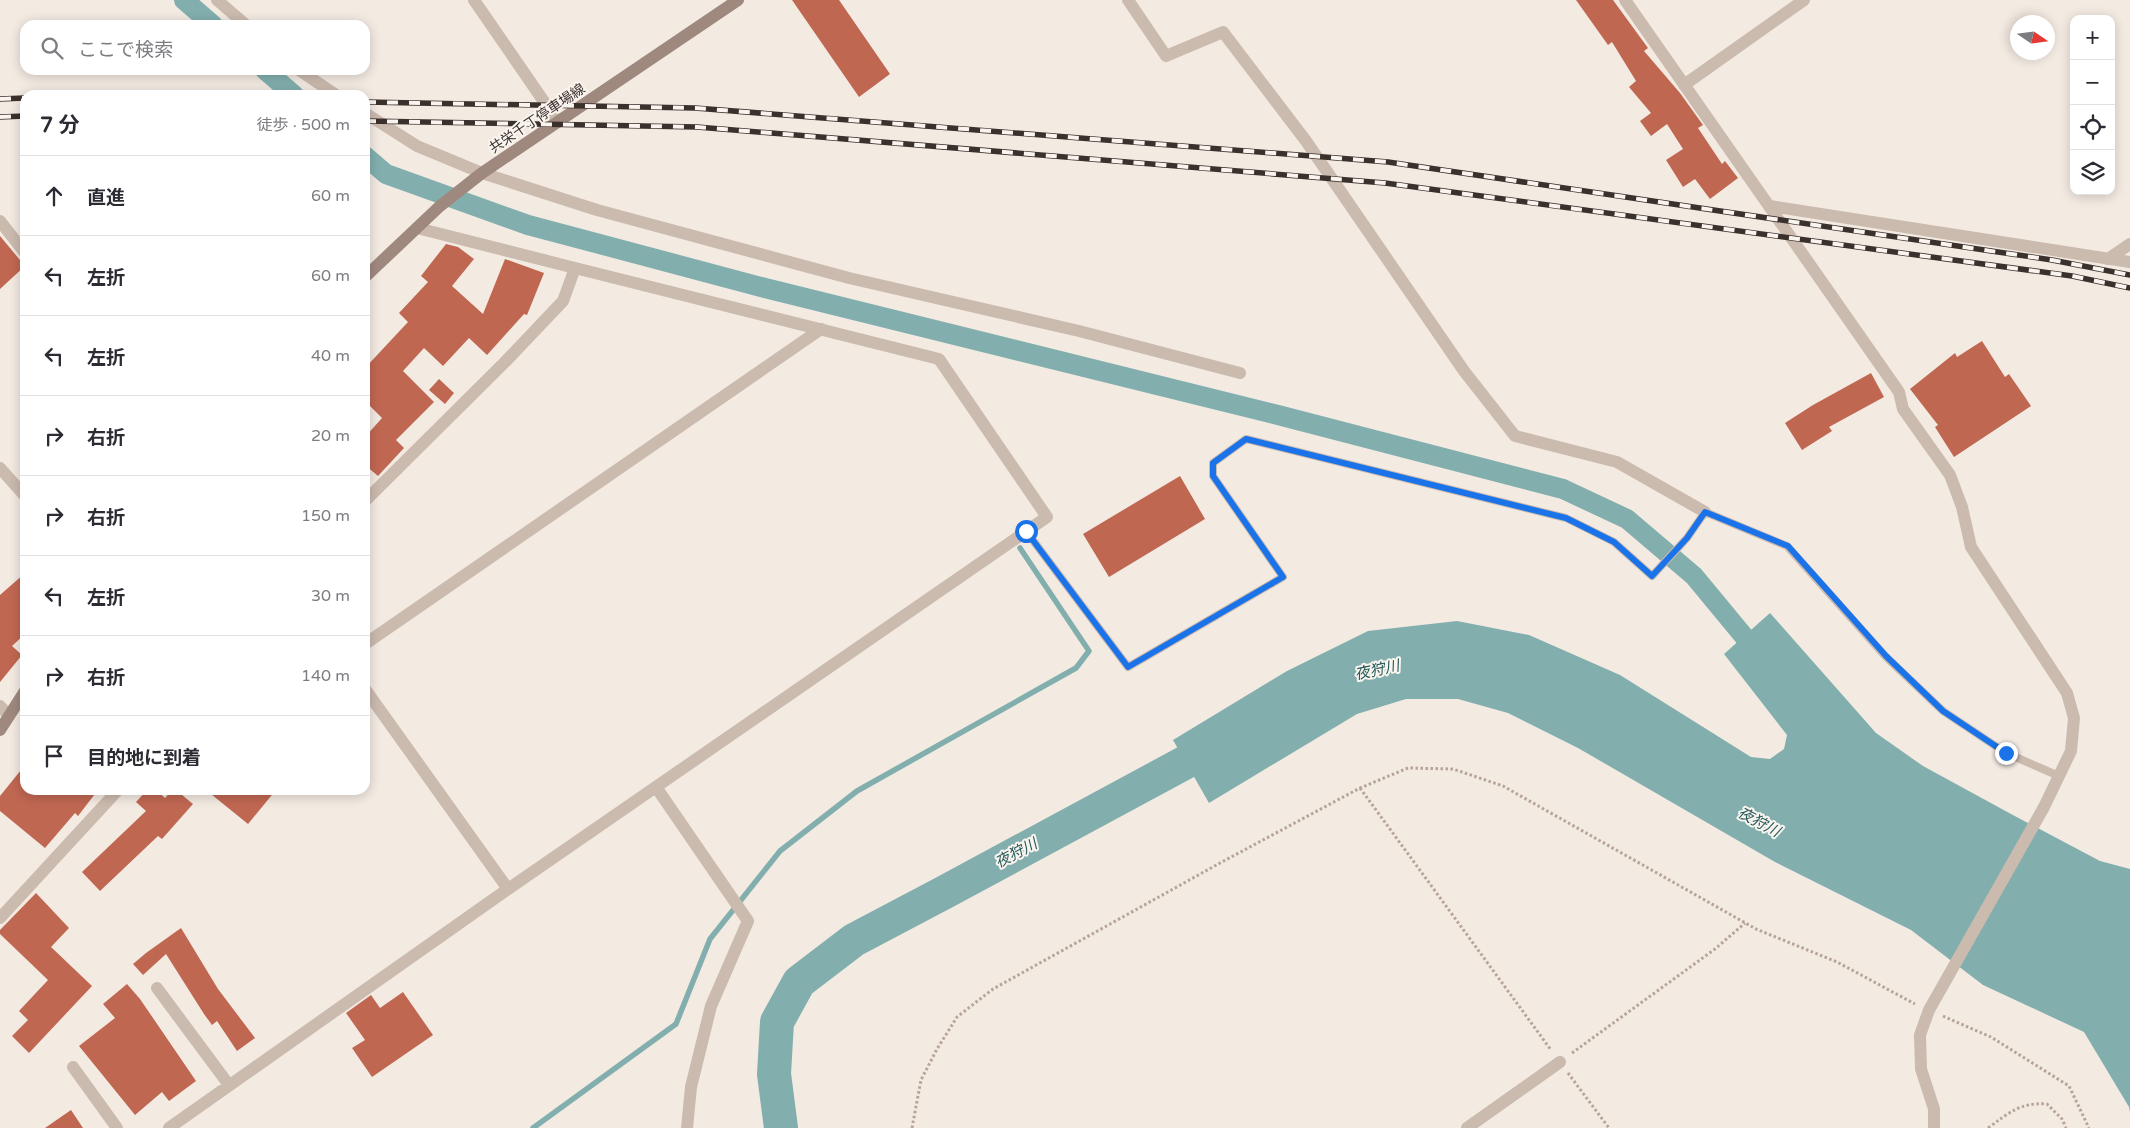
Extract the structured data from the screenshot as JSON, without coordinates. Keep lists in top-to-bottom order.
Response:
{
  "streets": {
    "main road": ["共栄千丁停車場線"]
  },
  "water": ["夜狩川"],
  "north": "right",
  "page": {
    "map_buttons": ["+", "−"],
    "search": "ここで検索",
    "heading": ["7 分", "徒歩 · 500 m"],
    "list": [
      ["直進", "60 m"],
      ["左折", "60 m"],
      ["左折", "40 m"],
      ["右折", "20 m"],
      ["右折", "150 m"],
      ["左折", "30 m"],
      ["右折", "140 m"],
      "目的地に到着"
    ]
  }
}
